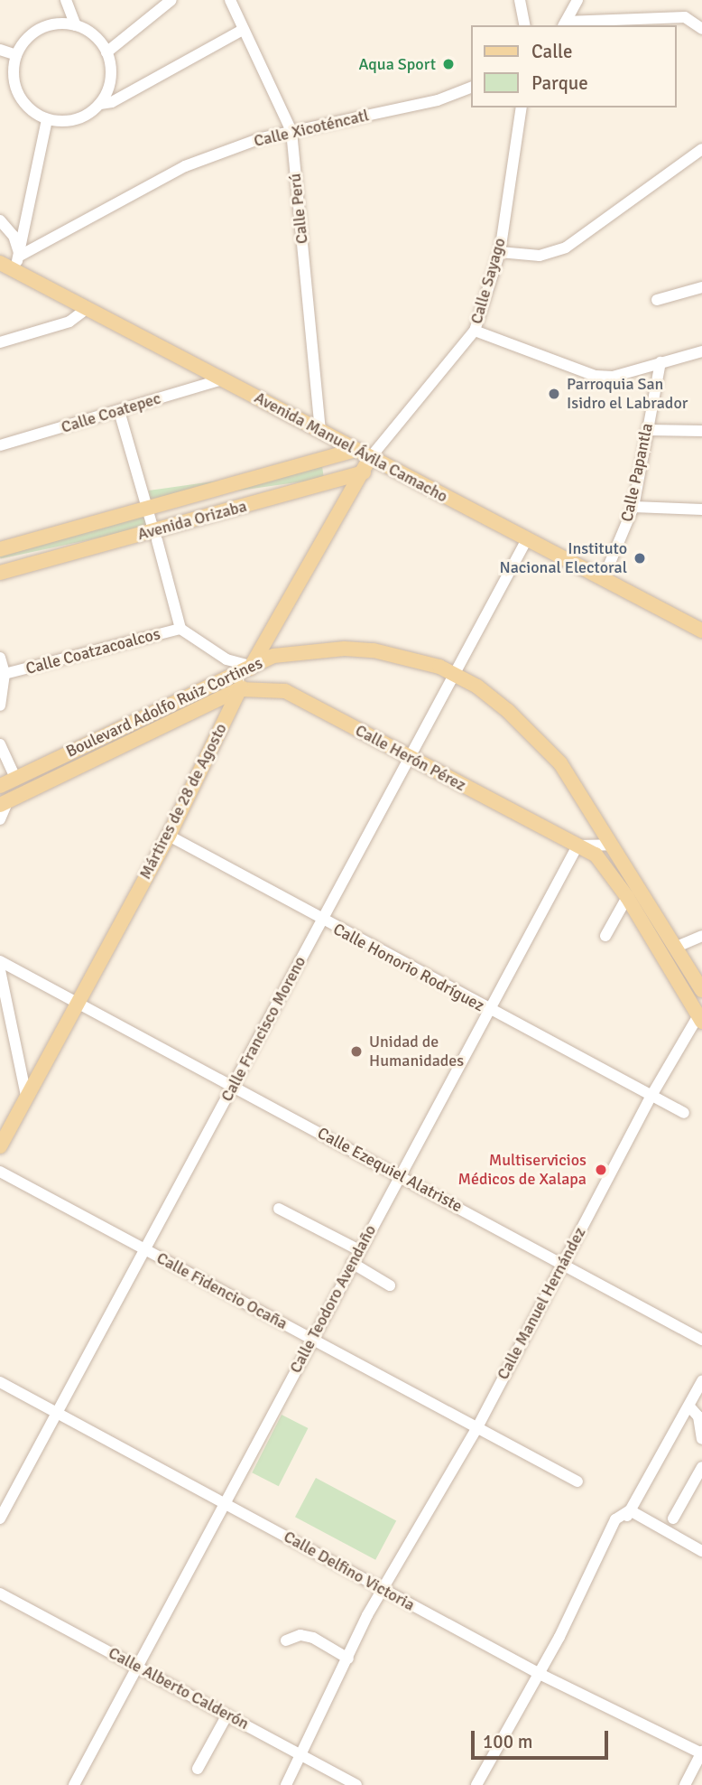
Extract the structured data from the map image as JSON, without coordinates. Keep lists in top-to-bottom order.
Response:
{
  "streets": {
    "main road": [
      "Avenida Manuel Ávila Camacho",
      "Avenida Orizaba",
      "Boulevard Adolfo Ruiz Cortines",
      "Calle Herón Pérez",
      "Mártires de 28 de Agosto"
    ],
    "street": [
      "Calle Xicoténcatl",
      "Calle Perú",
      "Calle Sayago",
      "Calle Coatepec",
      "Calle Papantla",
      "Calle Coatzacoalcos",
      "Calle Honorio Rodríguez",
      "Calle Francisco Moreno",
      "Calle Ezequiel Alatriste",
      "Calle Fidencio Ocaña",
      "Calle Teodoro Avendaño",
      "Calle Manuel Hernández",
      "Calle Delfino Victoria",
      "Calle Alberto Calderón"
    ]
  },
  "crossings": [
    ["Calle Xicoténcatl", "Calle Perú"],
    ["Calle Perú", "Avenida Manuel Ávila Camacho"],
    ["Calle Sayago", "Avenida Manuel Ávila Camacho"],
    ["Calle Sayago", "Mártires de 28 de Agosto"],
    ["Calle Coatepec", "Avenida Manuel Ávila Camacho"],
    ["Avenida Manuel Ávila Camacho", "Calle Papantla"],
    ["Avenida Manuel Ávila Camacho", "Avenida Orizaba"],
    ["Avenida Manuel Ávila Camacho", "Mártires de 28 de Agosto"],
    ["Avenida Manuel Ávila Camacho", "Calle Francisco Moreno"],
    ["Avenida Orizaba", "Mártires de 28 de Agosto"],
    ["Boulevard Adolfo Ruiz Cortines", "Calle Herón Pérez"],
    ["Boulevard Adolfo Ruiz Cortines", "Mártires de 28 de Agosto"],
    ["Boulevard Adolfo Ruiz Cortines", "Calle Francisco Moreno"],
    ["Calle Herón Pérez", "Mártires de 28 de Agosto"],
    ["Calle Herón Pérez", "Calle Francisco Moreno"],
    ["Calle Herón Pérez", "Calle Teodoro Avendaño"],
    ["Mártires de 28 de Agosto", "Calle Honorio Rodríguez"],
    ["Mártires de 28 de Agosto", "Calle Ezequiel Alatriste"],
    ["Calle Honorio Rodríguez", "Calle Francisco Moreno"],
    ["Calle Honorio Rodríguez", "Calle Teodoro Avendaño"],
    ["Calle Honorio Rodríguez", "Calle Manuel Hernández"],
    ["Calle Francisco Moreno", "Calle Ezequiel Alatriste"],
    ["Calle Francisco Moreno", "Calle Fidencio Ocaña"],
    ["Calle Francisco Moreno", "Calle Delfino Victoria"],
    ["Calle Ezequiel Alatriste", "Calle Teodoro Avendaño"],
    ["Calle Ezequiel Alatriste", "Calle Manuel Hernández"],
    ["Calle Fidencio Ocaña", "Calle Teodoro Avendaño"],
    ["Calle Fidencio Ocaña", "Calle Manuel Hernández"],
    ["Calle Teodoro Avendaño", "Calle Delfino Victoria"],
    ["Calle Teodoro Avendaño", "Calle Alberto Calderón"],
    ["Calle Manuel Hernández", "Calle Delfino Victoria"],
    ["Calle Manuel Hernández", "Calle Alberto Calderón"]
  ],
  "places": [
    "Aqua Sport",
    "Parroquia San Isidro el Labrador",
    "Instituto Nacional Electoral",
    "Unidad de Humanidades",
    "Multiservicios Médicos de Xalapa"
  ],
  "legend": ["Calle", "Parque"],
  "scale_bar": "100 m"
}
